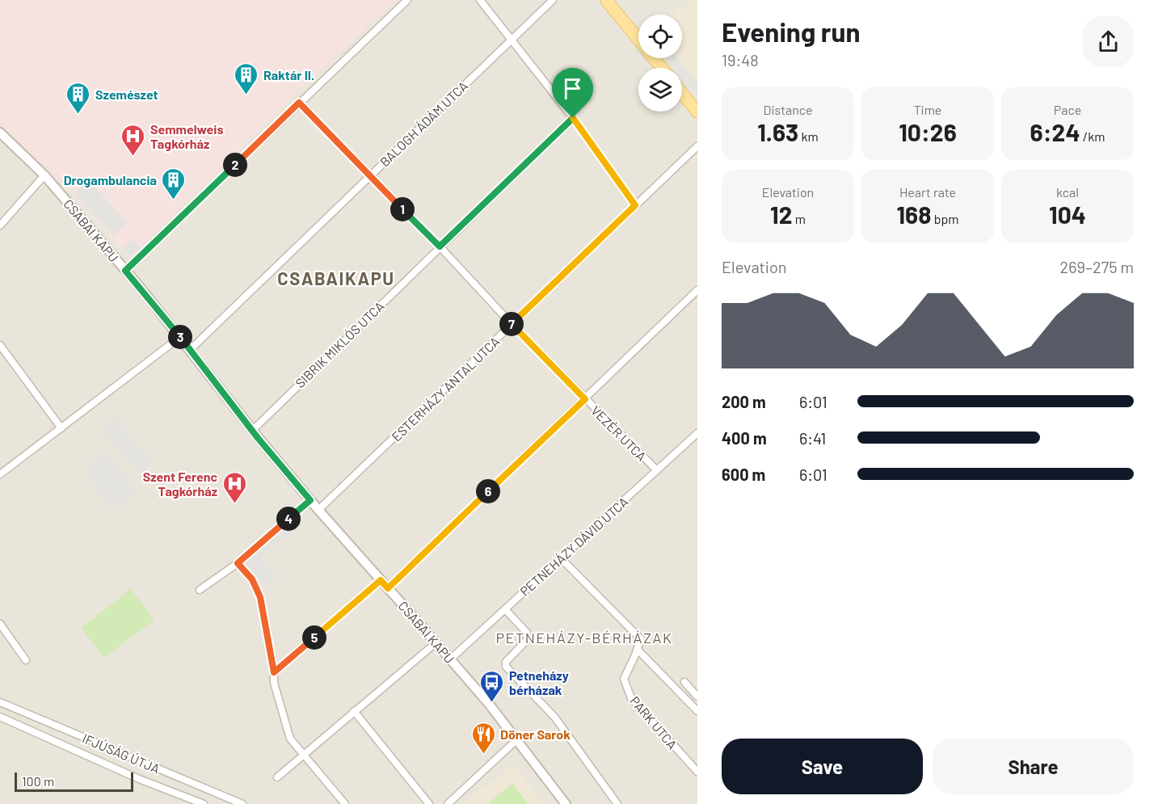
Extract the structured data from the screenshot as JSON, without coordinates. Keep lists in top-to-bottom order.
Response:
{
  "streets": {
    "street": [
      "BALOGH ÁDÁM UTCA",
      "CSABAI KAPU",
      "SIBRIK MIKLÓS UTCA",
      "ESTERHÁZY ANTAL UTCA",
      "VEZÉR UTCA",
      "PETNEHÁZY DÁVID UTCA",
      "PARK UTCA",
      "IFJÚSÁG ÚTJA"
    ]
  },
  "crossings": [
    ["BALOGH ÁDÁM UTCA", "CSABAI KAPU"],
    ["BALOGH ÁDÁM UTCA", "VEZÉR UTCA"],
    ["CSABAI KAPU", "SIBRIK MIKLÓS UTCA"],
    ["CSABAI KAPU", "ESTERHÁZY ANTAL UTCA"],
    ["CSABAI KAPU", "PETNEHÁZY DÁVID UTCA"],
    ["SIBRIK MIKLÓS UTCA", "VEZÉR UTCA"],
    ["ESTERHÁZY ANTAL UTCA", "VEZÉR UTCA"],
    ["VEZÉR UTCA", "PETNEHÁZY DÁVID UTCA"]
  ],
  "districts": ["CSABAIKAPU", "PETNEHÁZY-BÉRHÁZAK"],
  "places": {
    "building": ["Raktár II.", "Szemészet", "Drogambulancia"],
    "hospital": ["Semmelweis Tagkórház", "Szent Ferenc Tagkórház"],
    "bus stop": ["Petneházy bérházak"],
    "restaurant": ["Döner Sarok"]
  },
  "scale_bar": "100 m",
  "page": {
    "heading": ["Evening run", "19:48"],
    "stats": [
      ["Distance", "1.63 km"],
      ["Time", "10:26"],
      ["Pace", "6:24 /km"],
      ["Elevation", "12 m"],
      ["Heart rate", "168 bpm"],
      ["kcal", "104"]
    ],
    "pins": [
      "2",
      "1",
      "7",
      "3",
      "6",
      "4",
      "5"
    ],
    "chart": ["Elevation", "269–275 m"],
    "list": [
      {
        "name": "200 m",
        "note": "6:01"
      },
      {
        "name": "400 m",
        "note": "6:41"
      },
      {
        "name": "600 m",
        "note": "6:01"
      }
    ],
    "buttons": ["Save", "Share"],
    "scale": "100 m"
  }
}
